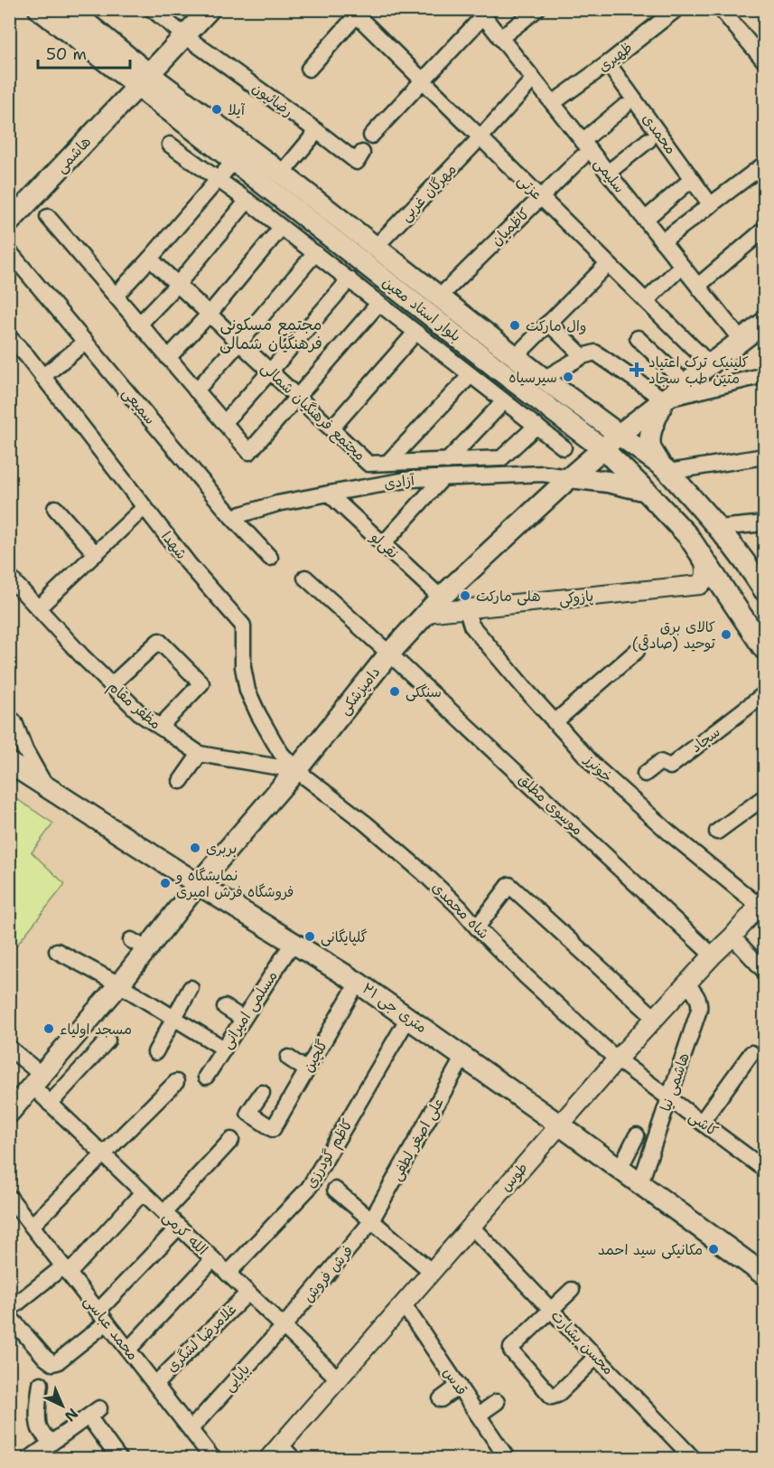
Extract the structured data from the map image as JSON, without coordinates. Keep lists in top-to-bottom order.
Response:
{
  "streets": {
    "main road": [
      "هاشمی",
      "بلوار استاد معین",
      "دامپزشکی",
      "۲۱ متری جی"
    ],
    "street": [
      "ظهیری",
      "رضائیون",
      "محمدی",
      "سلیمی",
      "عزتی",
      "مهرگان غربی",
      "کاظمیان",
      "سمیعی",
      "مجتمع فرهنگیان شمالی",
      "آزادی",
      "شهدا",
      "نقی‌لو",
      "پازوکی",
      "مظفر مقام",
      "سجاد",
      "خونرز",
      "موسوی مطلق",
      "شاه محمدی",
      "مسلمی امیرانی",
      "گلچین",
      "هاشمی نیا",
      "کاشی",
      "علی‌ اصغر لطفی",
      "کاظم گودرزی",
      "طوس",
      "الله کرمی",
      "فرش فروش",
      "محمد عباسی",
      "غلامرضا لشگری",
      "محسن بشارت",
      "بابایی",
      "قدس"
    ]
  },
  "crossings": [
    ["ظهیری", "محمدی"],
    ["ظهیری", "سلیمی"],
    ["رضائیون", "هاشمی"],
    ["هاشمی", "بلوار استاد معین"],
    ["سلیمی", "مهرگان غربی"],
    ["سلیمی", "دامپزشکی"],
    ["عزتی", "مهرگان غربی"],
    ["عزتی", "کاظمیان"],
    ["عزتی", "دامپزشکی"],
    ["مهرگان غربی", "بلوار استاد معین"],
    ["کاظمیان", "بلوار استاد معین"],
    ["بلوار استاد معین", "پازوکی"],
    ["بلوار استاد معین", "دامپزشکی"],
    ["سمیعی", "آزادی"],
    ["آزادی", "نقی‌لو"],
    ["آزادی", "دامپزشکی"],
    ["شهدا", "دامپزشکی"],
    ["شهدا", "مظفر مقام"],
    ["شهدا", "شاه محمدی"],
    ["نقی‌لو", "دامپزشکی"],
    ["پازوکی", "دامپزشکی"],
    ["پازوکی", "خونرز"],
    ["دامپزشکی", "مظفر مقام"],
    ["دامپزشکی", "موسوی مطلق"],
    ["دامپزشکی", "شاه محمدی"],
    ["دامپزشکی", "۲۱ متری جی"],
    ["دامپزشکی", "الله کرمی"],
    ["مظفر مقام", "شاه محمدی"],
    ["خونرز", "طوس"],
    ["موسوی مطلق", "طوس"],
    ["شاه محمدی", "کاشی"],
    ["شاه محمدی", "طوس"],
    ["۲۱ متری جی", "مسلمی امیرانی"],
    ["۲۱ متری جی", "گلچین"],
    ["۲۱ متری جی", "هاشمی نیا"],
    ["۲۱ متری جی", "علی‌ اصغر لطفی"],
    ["۲۱ متری جی", "کاظم گودرزی"],
    ["۲۱ متری جی", "طوس"],
    ["هاشمی نیا", "کاشی"],
    ["هاشمی نیا", "طوس"],
    ["کاشی", "طوس"],
    ["علی‌ اصغر لطفی", "فرش فروش"],
    ["کاظم گودرزی", "الله کرمی"],
    ["طوس", "الله کرمی"],
    ["طوس", "محسن بشارت"],
    ["طوس", "قدس"],
    ["الله کرمی", "فرش فروش"],
    ["الله کرمی", "غلامرضا لشگری"],
    ["الله کرمی", "بابایی"],
    ["فرش فروش", "بابایی"],
    ["محمد عباسی", "غلامرضا لشگری"],
    ["محمد عباسی", "بابایی"]
  ],
  "districts": ["مجتمع مسکونی فرهنگیان شمالی"],
  "places": {
    "other": [
      "آیلا",
      "وال مارکت",
      "سیرسیاه",
      "هلی مارکت",
      "کالای برق توحید (صادقی)",
      "سنگکی",
      "بربری",
      "نمایشگاه و فروشگاه فرش امیری",
      "گلپایگانی",
      "مسجد اولیاء",
      "مکانیکی سید احمد"
    ],
    "health": ["کلینیک ترک اعتیاد متین طب سجاد"]
  },
  "scale_bar": "50 m",
  "north": "bottom right"
}
